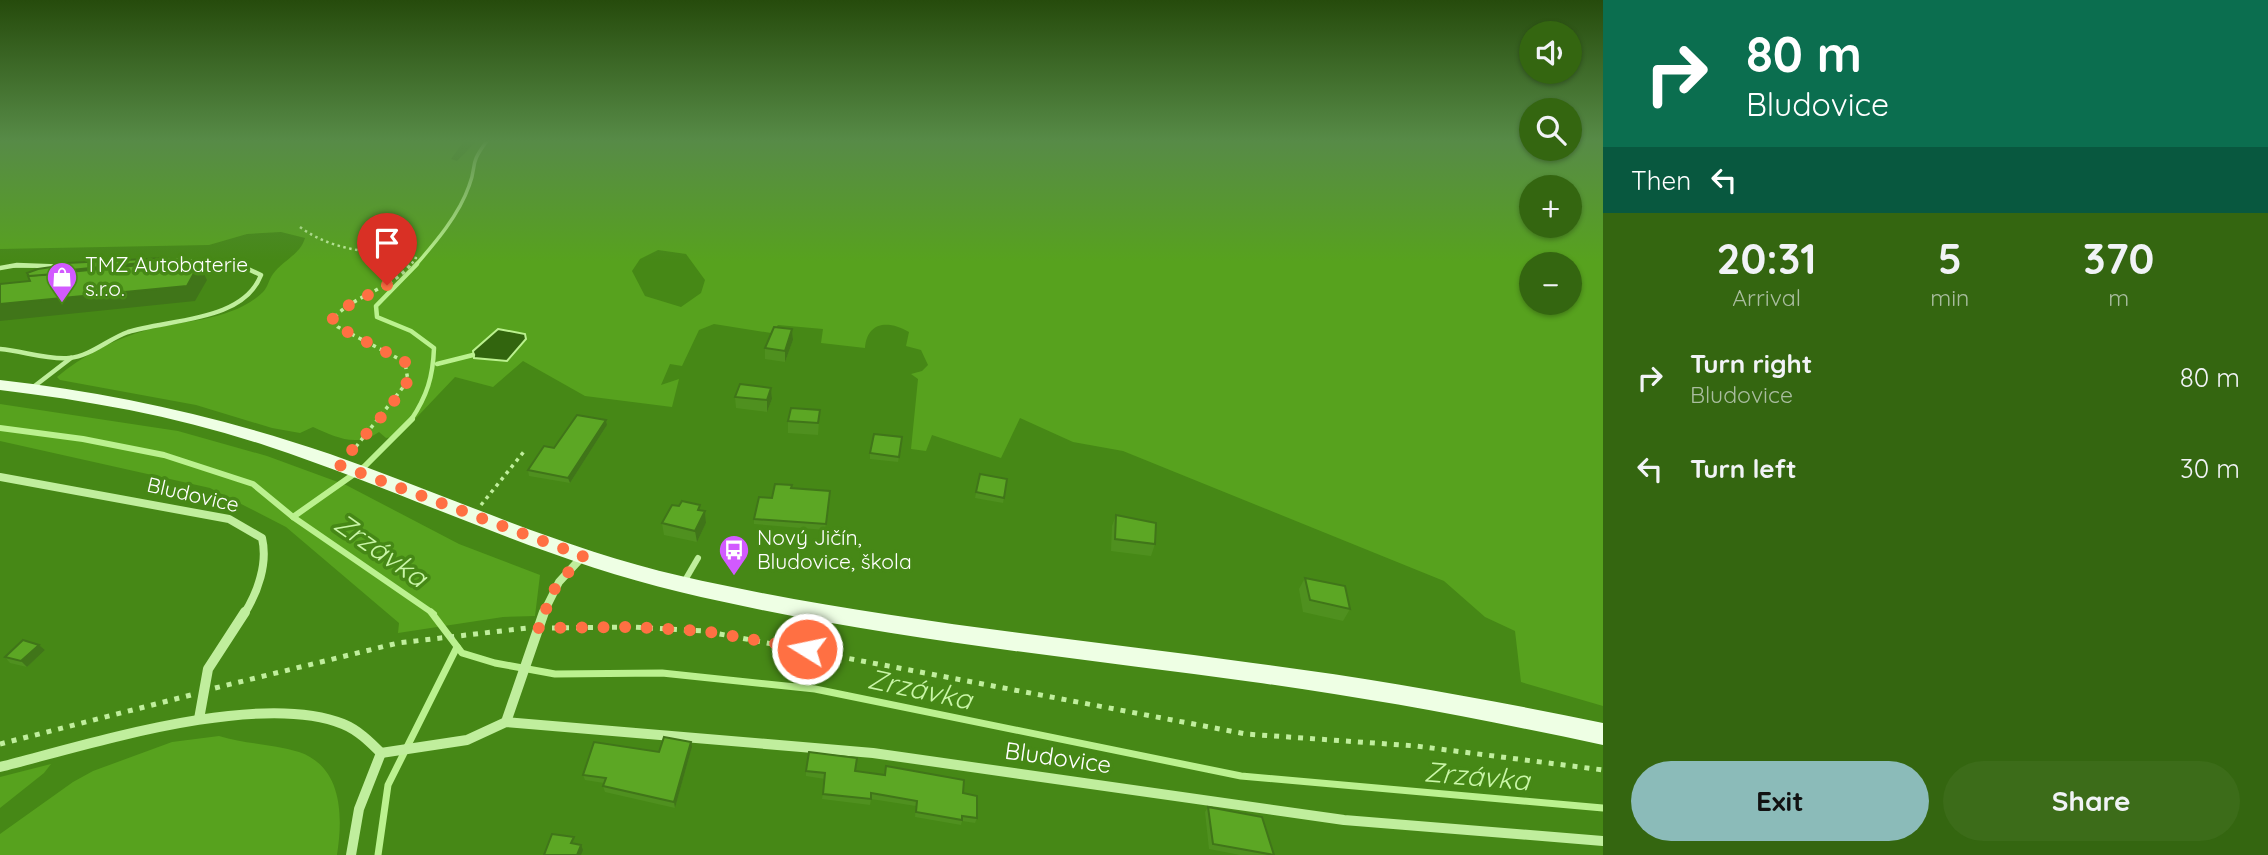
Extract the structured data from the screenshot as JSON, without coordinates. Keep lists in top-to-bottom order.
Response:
{
  "streets": {
    "street": ["Bludovice"]
  },
  "water": ["Zrzávka"],
  "places": {
    "shop": ["TMZ Autobaterie s.r.o."],
    "bus stop": ["Nový Jičín, Bludovice, škola"]
  },
  "page": {
    "turn": ["80 m", "Bludovice"],
    "map_buttons": ["+", "−"],
    "then": "Then",
    "eta": [
      "20:31",
      "Arrival",
      "5",
      "min",
      "370",
      "m"
    ],
    "list": [
      {
        "name": "Turn right",
        "note": "Bludovice",
        "value": "80 m"
      },
      {
        "name": "Turn left",
        "value": "30 m"
      }
    ],
    "buttons": ["Exit", "Share"]
  }
}
